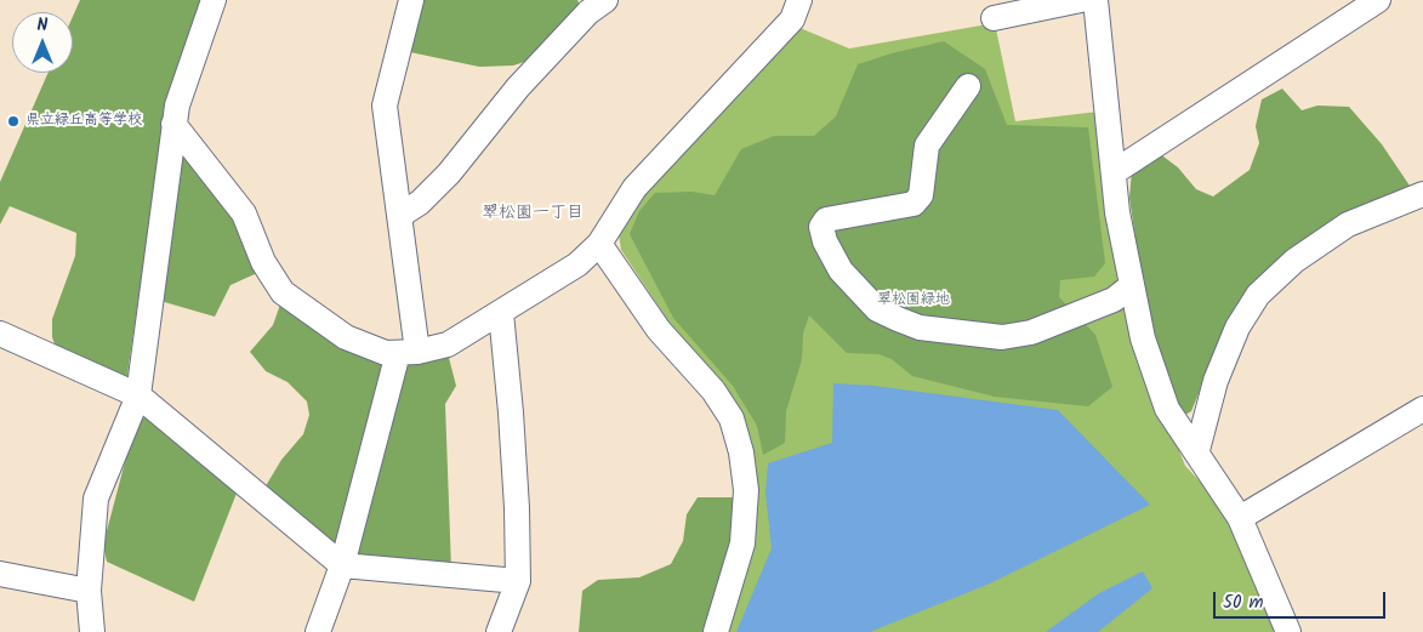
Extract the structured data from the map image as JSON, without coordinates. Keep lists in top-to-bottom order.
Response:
{
  "districts": ["翠松園一丁目"],
  "parks": ["翠松園緑地"],
  "places": ["県立緑丘高等学校"],
  "scale_bar": "50 m",
  "north": "top"
}
